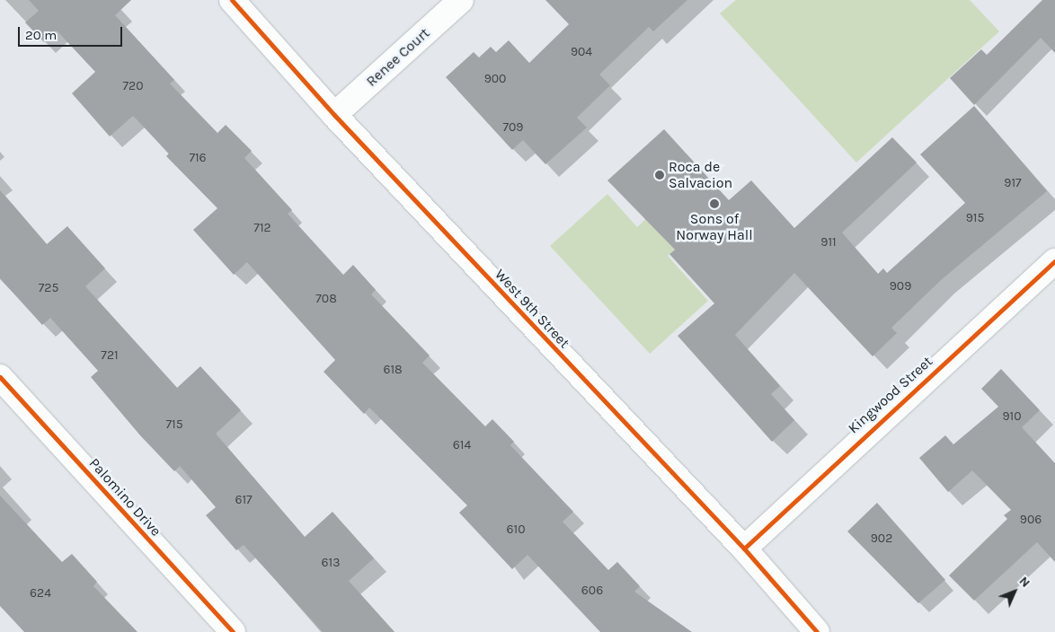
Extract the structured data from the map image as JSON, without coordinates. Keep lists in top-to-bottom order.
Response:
{
  "streets": {
    "street": [
      "Renee Court",
      "West 9th Street",
      "Kingwood Street",
      "Palomino Drive"
    ]
  },
  "crossings": [
    ["Renee Court", "West 9th Street"],
    ["West 9th Street", "Kingwood Street"]
  ],
  "places": ["Roca de Salvacion", "Sons of Norway Hall"],
  "house_numbers": [
    "904",
    "900",
    "720",
    "709",
    "716",
    "917",
    "915",
    "712",
    "911",
    "909",
    "725",
    "708",
    "721",
    "618",
    "910",
    "715",
    "614",
    "617",
    "906",
    "610",
    "902",
    "613",
    "606",
    "624"
  ],
  "scale_bar": "20 m",
  "north": "top right"
}
